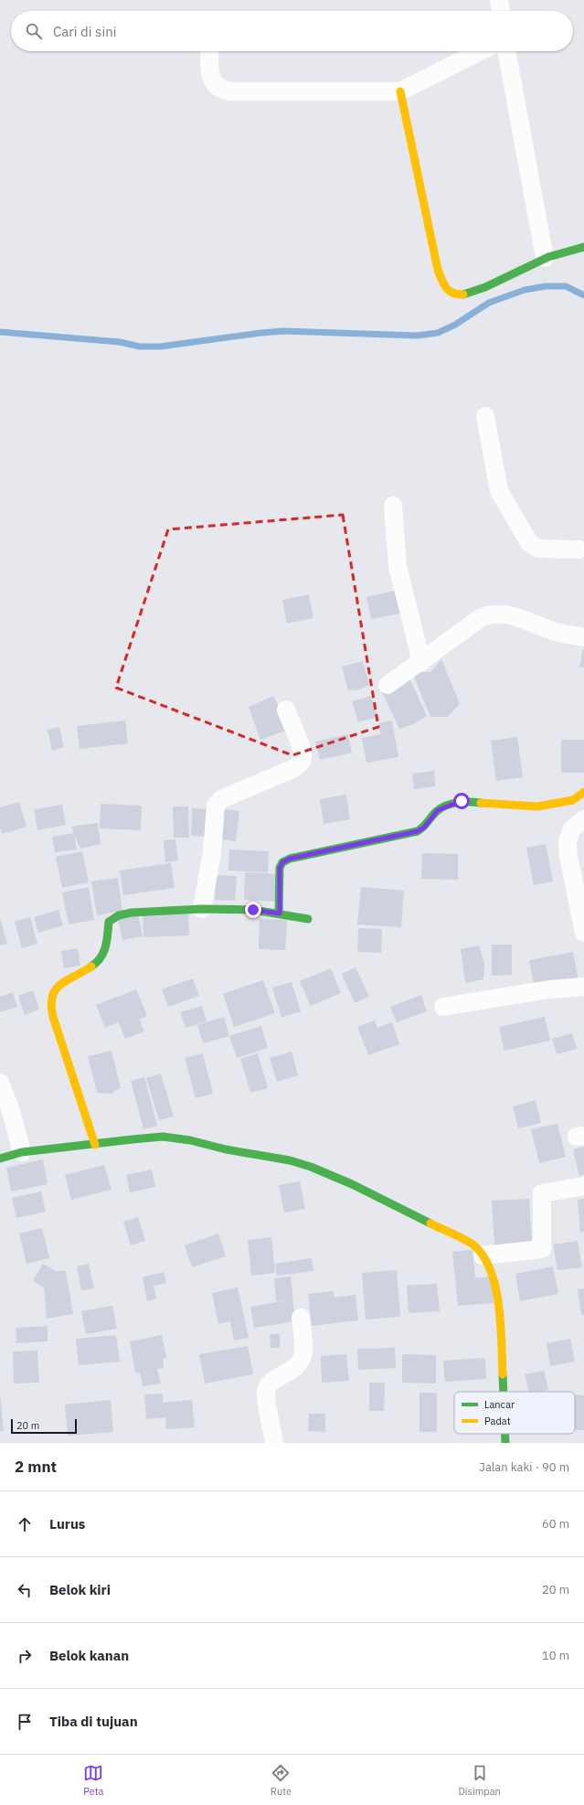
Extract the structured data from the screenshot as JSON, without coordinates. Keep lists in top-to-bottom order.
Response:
{
  "legend": ["Lancar", "Padat"],
  "scale_bar": "20 m",
  "page": {
    "search": "Cari di sini",
    "scale": "20 m",
    "heading": ["2 mnt", "Jalan kaki · 90 m"],
    "list": [
      ["Lurus", "60 m"],
      ["Belok kiri", "20 m"],
      ["Belok kanan", "10 m"],
      "Tiba di tujuan"
    ],
    "nav": ["Peta", "Rute", "Disimpan"]
  }
}
